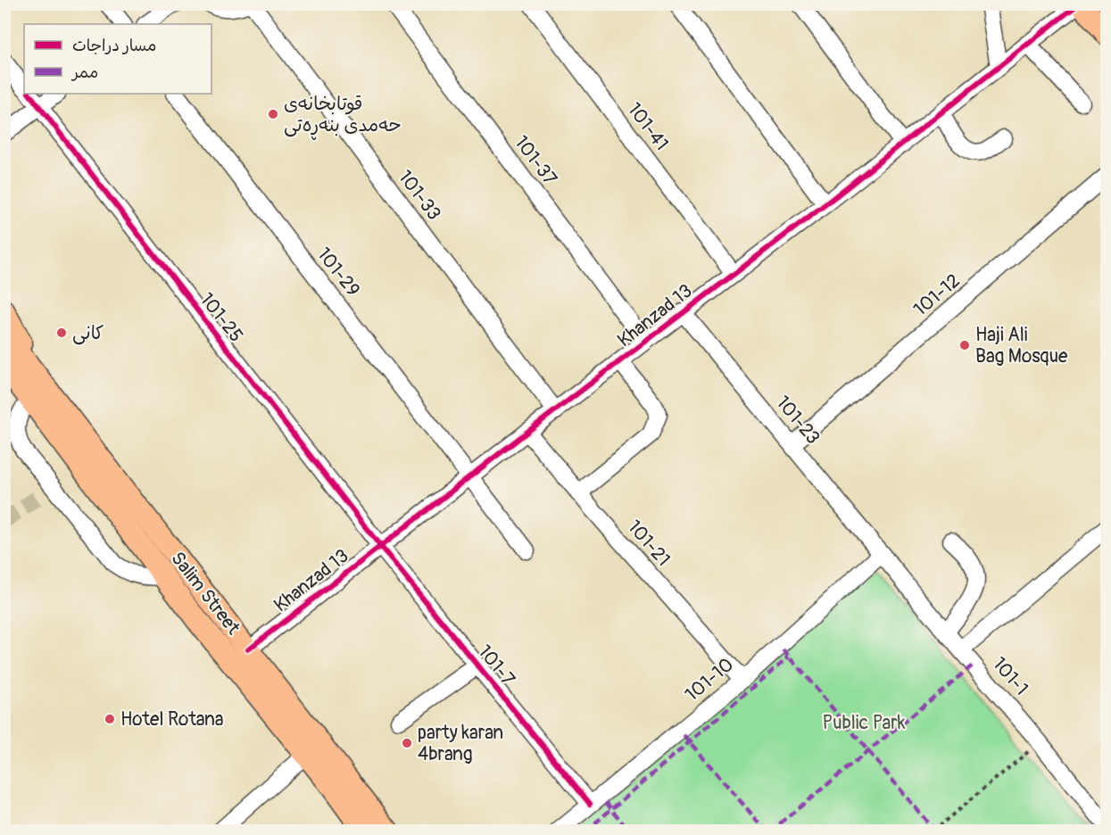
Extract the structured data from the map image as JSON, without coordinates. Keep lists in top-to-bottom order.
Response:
{
  "streets": {
    "main road": ["Salim Street"],
    "street": [
      "101-41",
      "101-37",
      "101-33",
      "101-29",
      "101-12",
      "Khanzad 13",
      "101-25",
      "101-23",
      "101-21",
      "101-7",
      "101-1",
      "101-10"
    ]
  },
  "crossings": [
    ["101-41", "Khanzad 13"],
    ["101-37", "Khanzad 13"],
    ["101-33", "Khanzad 13"],
    ["101-29", "Khanzad 13"],
    ["101-12", "101-23"],
    ["Khanzad 13", "101-25"],
    ["Khanzad 13", "101-23"],
    ["Khanzad 13", "101-21"],
    ["Khanzad 13", "Salim Street"],
    ["Khanzad 13", "101-7"],
    ["101-25", "101-7"],
    ["101-23", "101-1"],
    ["101-23", "101-10"],
    ["101-21", "101-10"],
    ["101-7", "101-10"],
    ["101-1", "101-10"]
  ],
  "parks": ["Public Park"],
  "places": [
    "قوتابخانەی حەمدی بنەڕەتی",
    "کانی",
    "Haji Ali Bag Mosque",
    "Hotel Rotana",
    "party karan 4brang"
  ],
  "legend": ["مسار دراجات", "ممر"]
}
